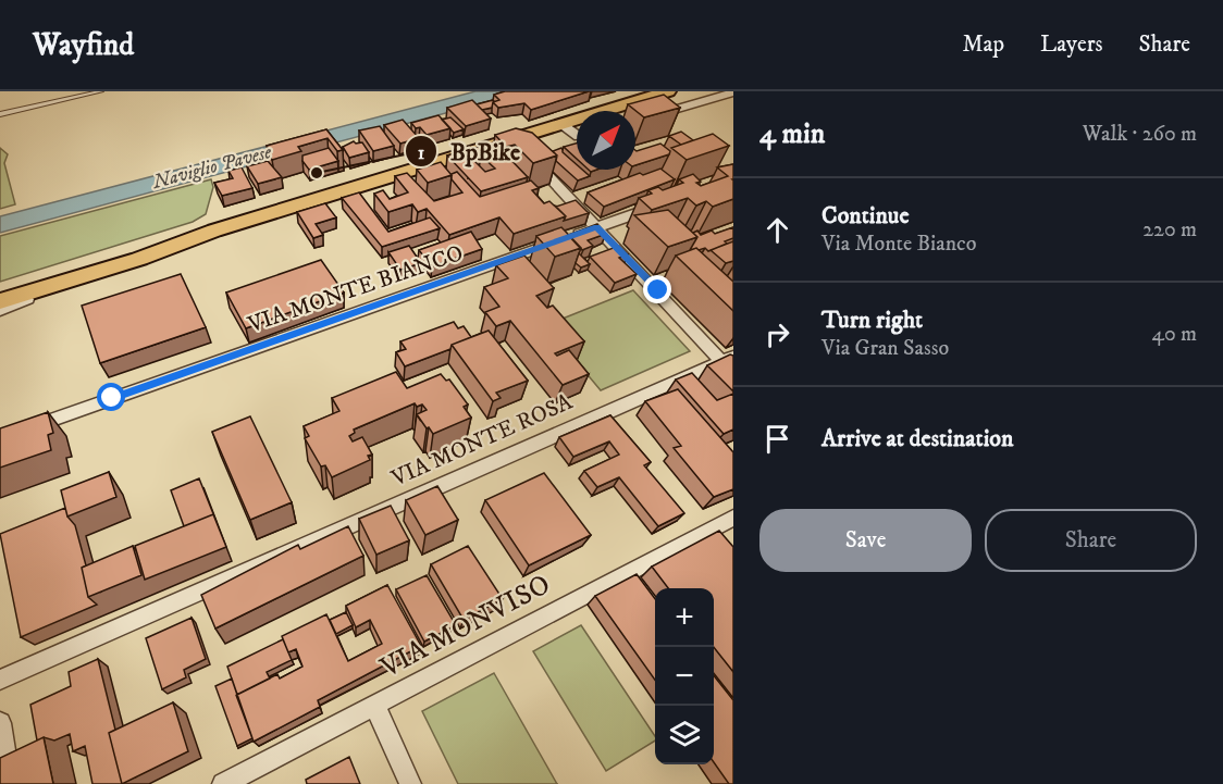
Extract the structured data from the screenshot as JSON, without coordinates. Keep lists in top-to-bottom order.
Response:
{
  "streets": {
    "street": ["VIA MONTE BIANCO", "VIA MONTE ROSA", "VIA MONVISO"]
  },
  "water": ["Naviglio Pavese"],
  "places": ["BpBike"],
  "north": "top right",
  "page": {
    "header": "Wayfind",
    "nav": ["Map", "Layers", "Share"],
    "heading": ["4 min", "Walk · 260 m"],
    "list": [
      ["Continue", "Via Monte Bianco", "220 m"],
      ["Turn right", "Via Gran Sasso", "40 m"],
      "Arrive at destination"
    ],
    "buttons": ["Save", "Share"],
    "map_buttons": ["+", "−"]
  }
}
